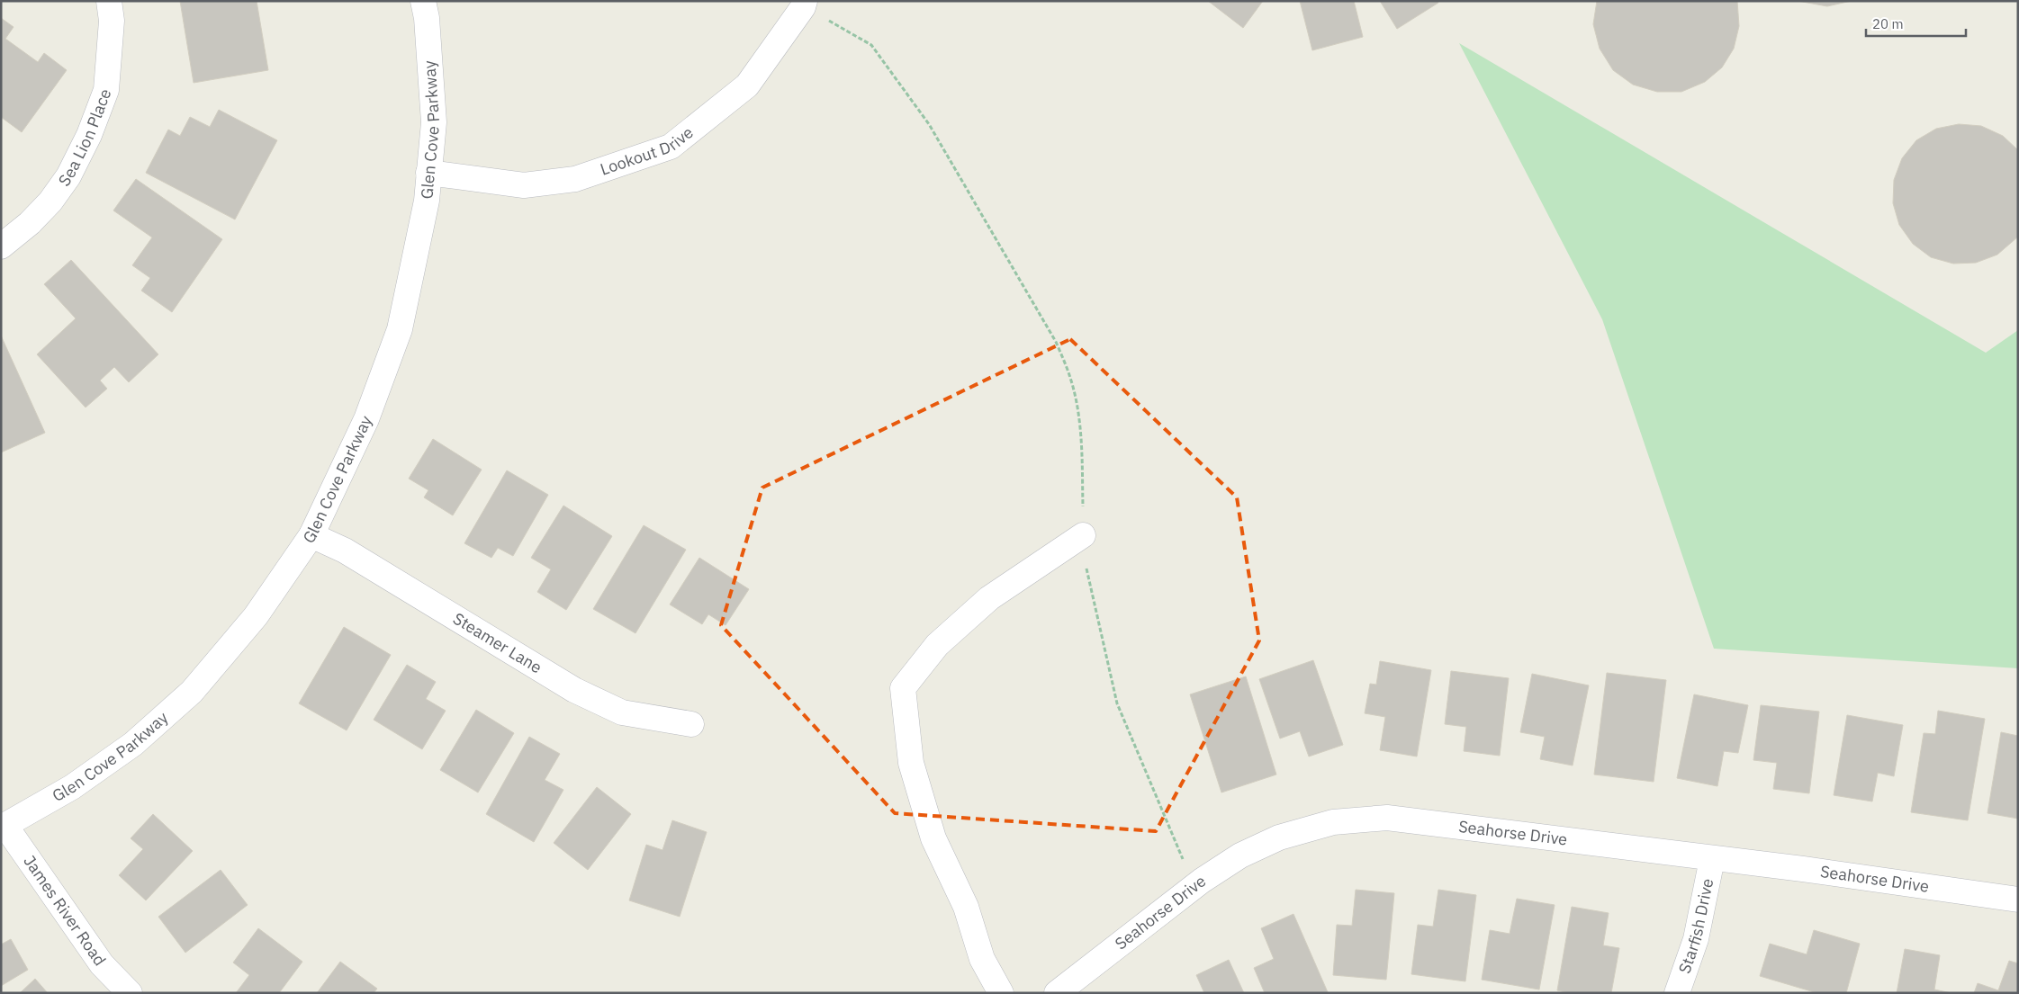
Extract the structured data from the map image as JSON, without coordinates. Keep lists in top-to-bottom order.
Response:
{
  "streets": {
    "street": [
      "Glen Cove Parkway",
      "Sea Lion Place",
      "Lookout Drive",
      "Steamer Lane",
      "Seahorse Drive",
      "James River Road",
      "Starfish Drive"
    ]
  },
  "crossings": [
    ["Glen Cove Parkway", "Lookout Drive"],
    ["Glen Cove Parkway", "Steamer Lane"],
    ["Glen Cove Parkway", "James River Road"],
    ["Seahorse Drive", "Starfish Drive"]
  ],
  "scale_bar": "20 m"
}
